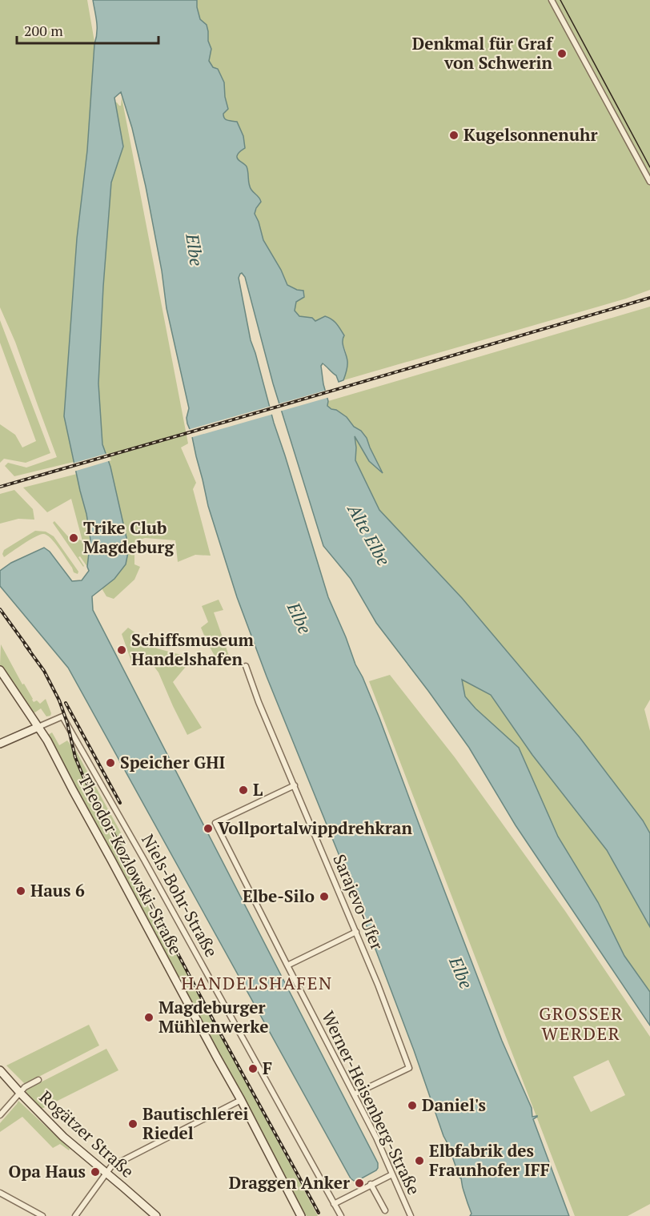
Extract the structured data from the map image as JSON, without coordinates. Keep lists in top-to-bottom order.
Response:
{
  "streets": {
    "main road": ["Theodor-Kozlowski-Straße", "Rogätzer Straße"],
    "street": ["Niels-Bohr-Straße", "Sarajevo-Ufer", "Werner-Heisenberg-Straße"]
  },
  "crossings": [
    ["Theodor-Kozlowski-Straße", "Niels-Bohr-Straße"],
    ["Sarajevo-Ufer", "Werner-Heisenberg-Straße"]
  ],
  "districts": ["HANDELSHAFEN", "GROSSER WERDER"],
  "water": ["Elbe", "Alte Elbe"],
  "places": [
    "Denkmal für Graf von Schwerin",
    "Kugelsonnenuhr",
    "Trike Club Magdeburg",
    "Schiffsmuseum Handelshafen",
    "Speicher GHI",
    "L",
    "Vollportalwippdrehkran",
    "Haus 6",
    "Elbe-Silo",
    "Magdeburger Mühlenwerke",
    "F",
    "Daniel's",
    "Bautischlerei Riedel",
    "Elbfabrik des Fraunhofer IFF",
    "Opa Haus",
    "Draggen Anker"
  ],
  "scale_bar": "200 m"
}
